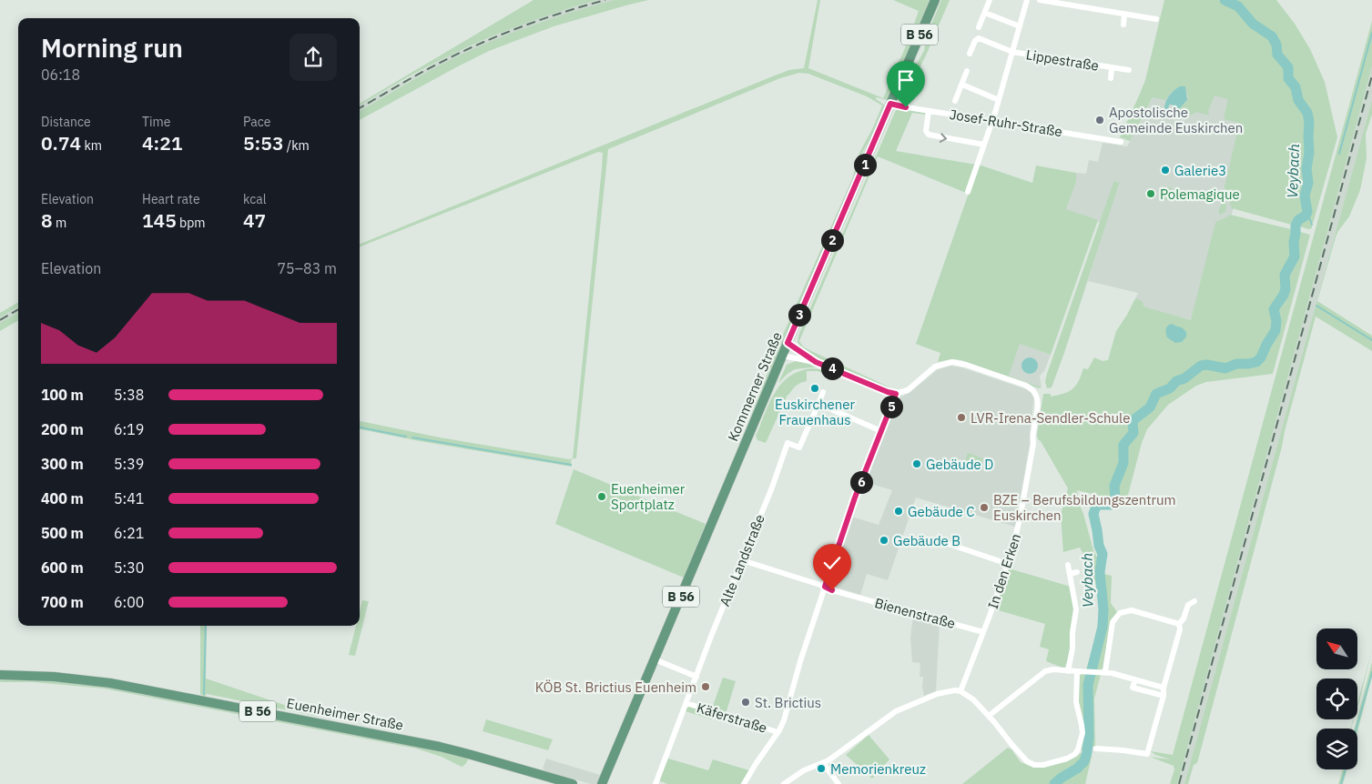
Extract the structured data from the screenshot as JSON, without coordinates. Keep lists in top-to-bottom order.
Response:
{
  "streets": {
    "main road": ["B 56", "Kommerner Straße", "Euenheimer Straße"],
    "street": [
      "Lippestraße",
      "Josef-Ruhr-Straße",
      "Alte Landstraße",
      "In den Erken",
      "Bienenstraße",
      "Käferstraße"
    ]
  },
  "crossings": [
    ["Josef-Ruhr-Straße", "Kommerner Straße"],
    ["Alte Landstraße", "Bienenstraße"],
    ["Alte Landstraße", "Käferstraße"],
    ["In den Erken", "Bienenstraße"]
  ],
  "water": ["Veybach"],
  "places": [
    "Apostolische Gemeinde Euskirchen",
    "Galerie3",
    "Polemagique",
    "Euskirchener Frauenhaus",
    "LVR-Irena-Sendler-Schule",
    "Gebäude D",
    "Euenheimer Sportplatz",
    "BZE – Berufsbildungszentrum Euskirchen",
    "Gebäude C",
    "Gebäude B",
    "KÖB St. Brictius Euenheim",
    "St. Brictius",
    "Memorienkreuz"
  ],
  "north": "top left",
  "page": {
    "heading": ["Morning run", "06:18"],
    "stats": [
      ["Distance", "0.74 km"],
      ["Time", "4:21"],
      ["Pace", "5:53 /km"],
      ["Elevation", "8 m"],
      ["Heart rate", "145 bpm"],
      ["kcal", "47"]
    ],
    "pins": [
      "1",
      "2",
      "3",
      "4",
      "5",
      "6"
    ],
    "chart": ["Elevation", "75–83 m"],
    "list": [
      {
        "name": "100 m",
        "note": "5:38"
      },
      {
        "name": "200 m",
        "note": "6:19"
      },
      {
        "name": "300 m",
        "note": "5:39"
      },
      {
        "name": "400 m",
        "note": "5:41"
      },
      {
        "name": "500 m",
        "note": "6:21"
      },
      {
        "name": "600 m",
        "note": "5:30"
      },
      {
        "name": "700 m",
        "note": "6:00"
      }
    ]
  }
}
